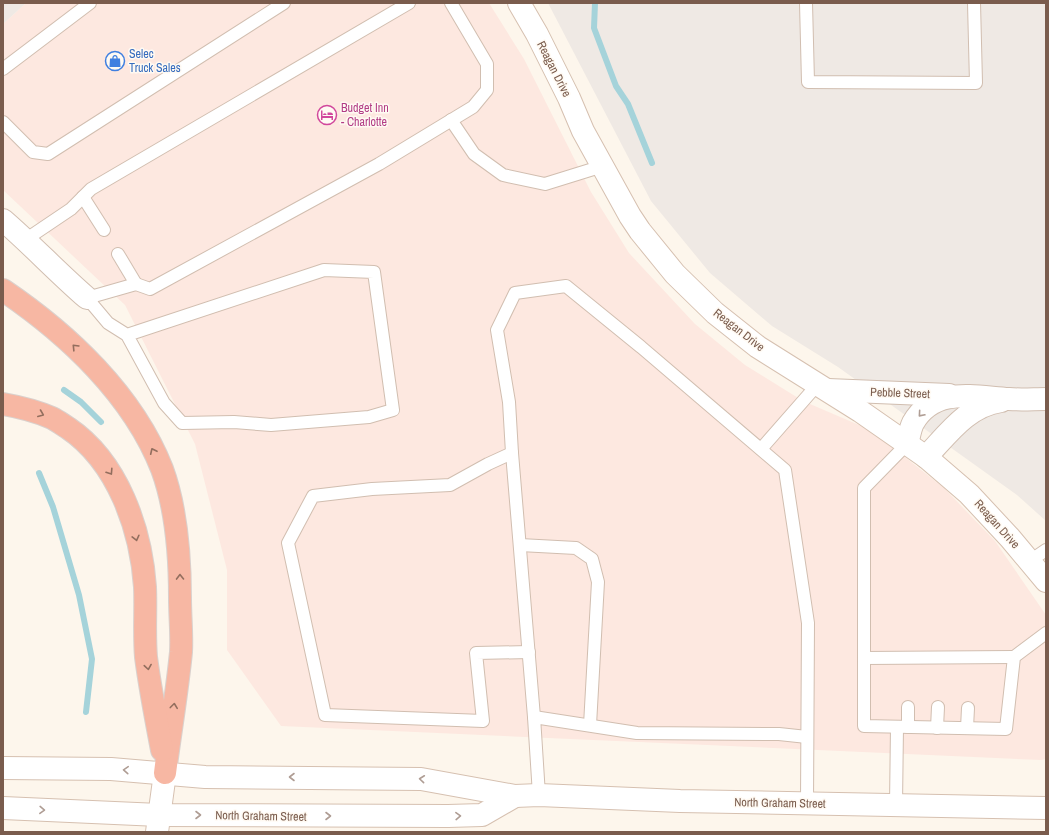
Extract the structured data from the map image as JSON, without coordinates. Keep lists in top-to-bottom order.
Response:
{
  "streets": {
    "main road": ["Reagan Drive", "Pebble Street", "North Graham Street"]
  },
  "crossings": [
    ["Reagan Drive", "Pebble Street"]
  ],
  "places": {
    "shop": ["Selec Truck Sales"],
    "hotel": ["Budget Inn - Charlotte"]
  }
}
